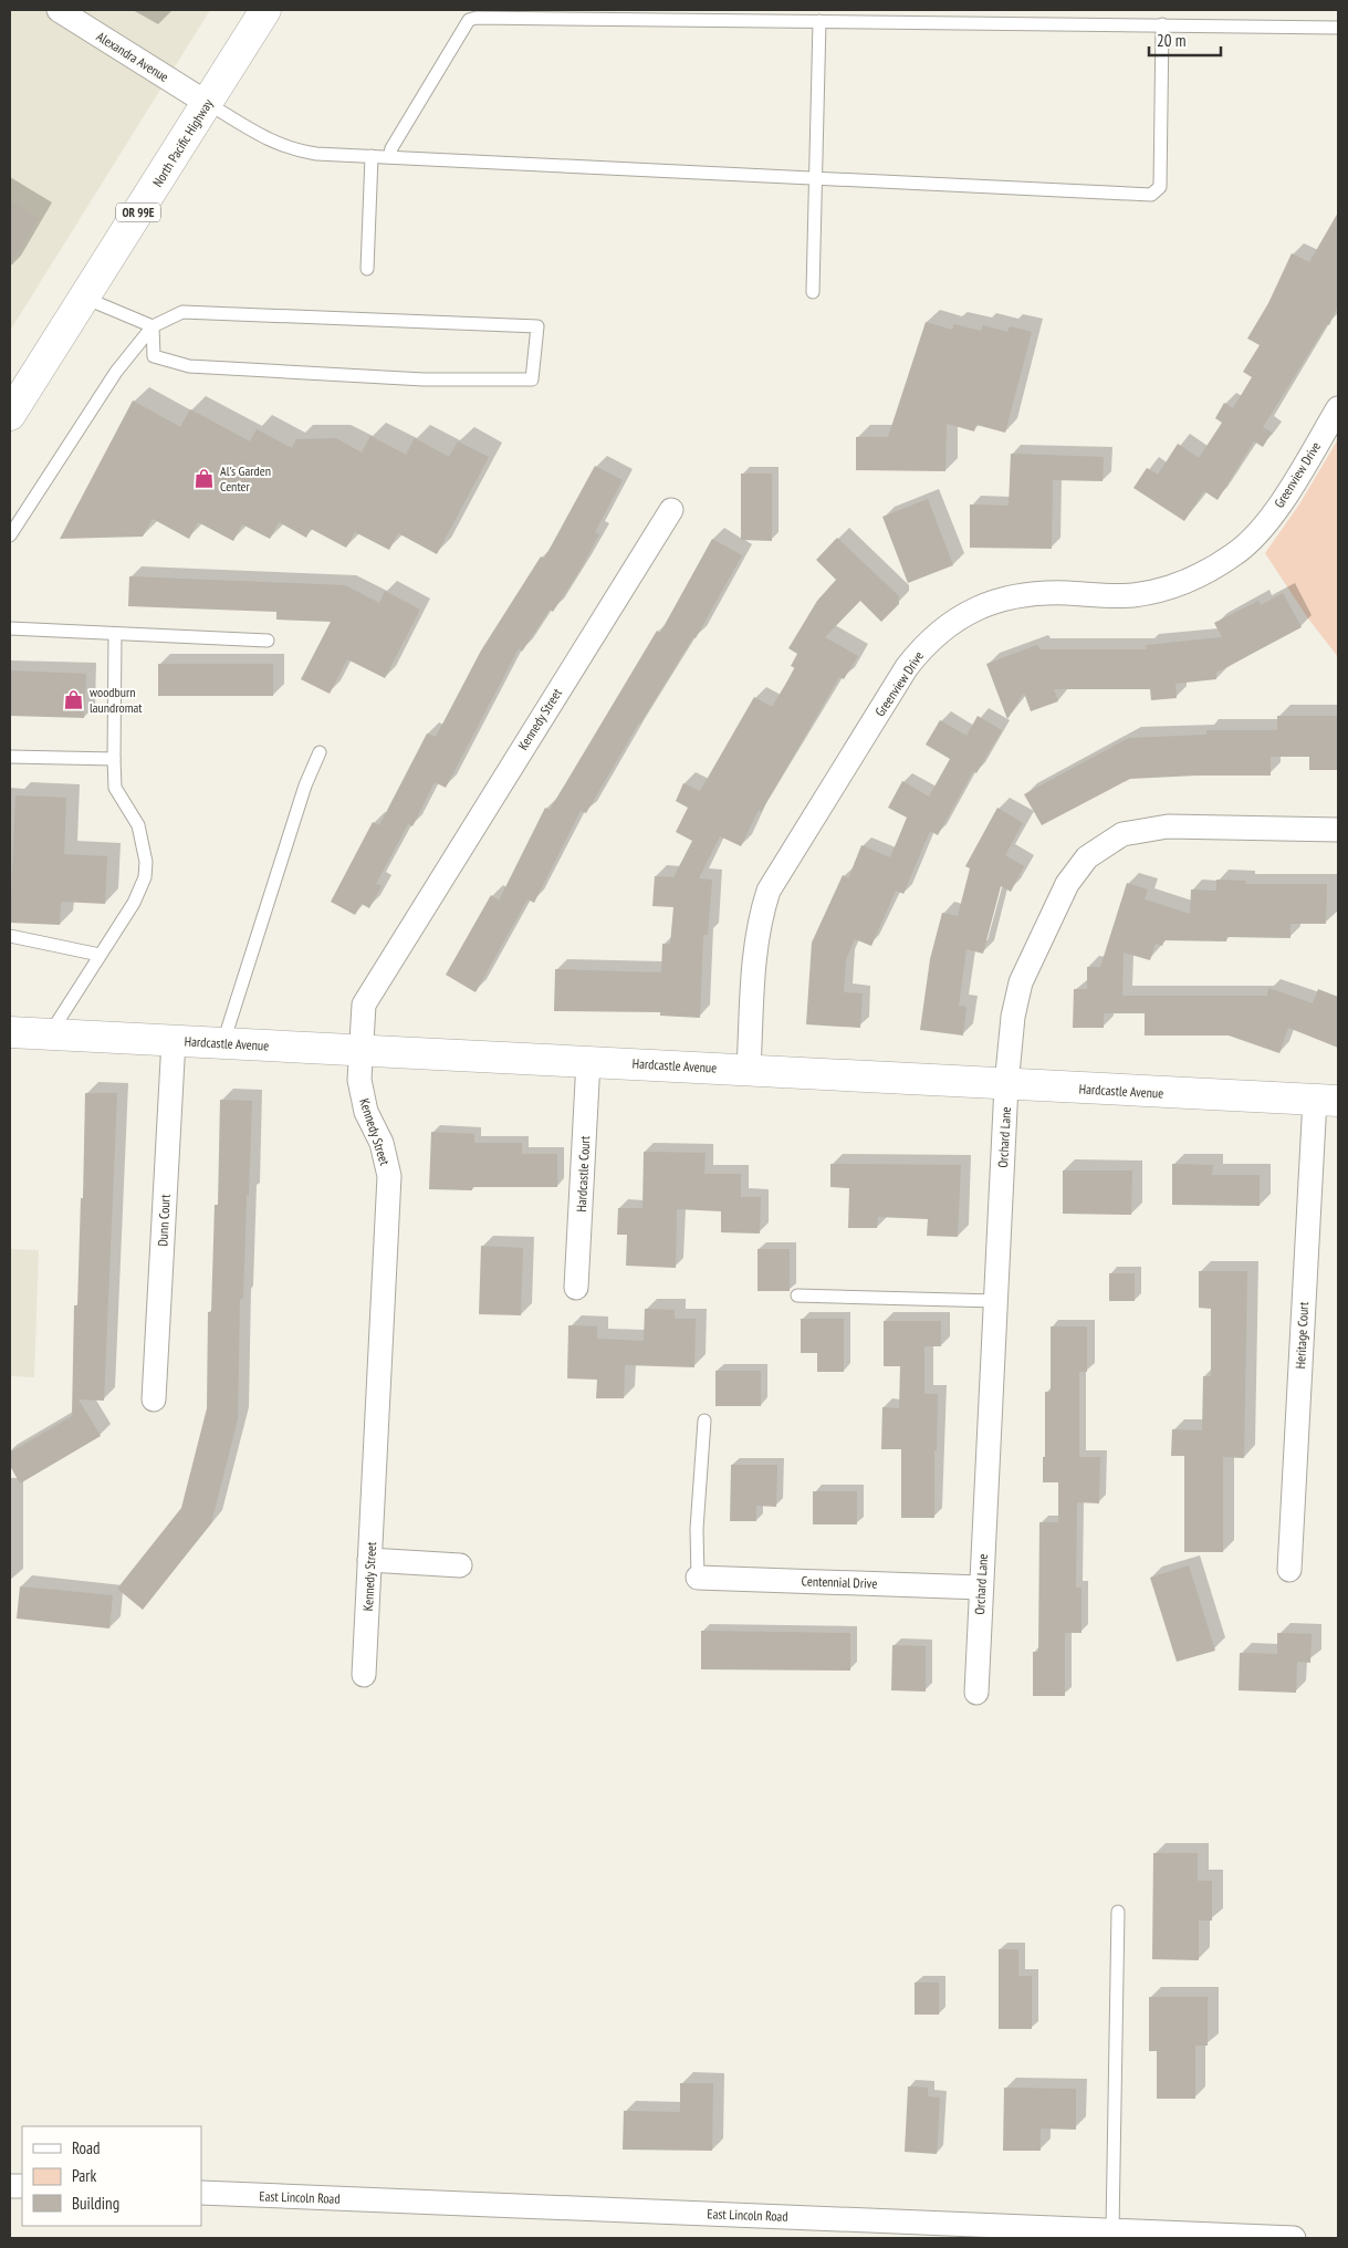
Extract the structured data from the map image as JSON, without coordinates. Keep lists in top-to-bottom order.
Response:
{
  "streets": {
    "street": [
      "Alexandra Avenue",
      "North Pacific Highway",
      "OR 99E",
      "Greenview Drive",
      "Kennedy Street",
      "Hardcastle Avenue",
      "Orchard Lane",
      "Hardcastle Court",
      "Dunn Court",
      "Heritage Court",
      "Centennial Drive",
      "East Lincoln Road"
    ]
  },
  "crossings": [
    ["Alexandra Avenue", "North Pacific Highway"],
    ["Greenview Drive", "Hardcastle Avenue"],
    ["Kennedy Street", "Hardcastle Avenue"],
    ["Hardcastle Avenue", "Orchard Lane"],
    ["Hardcastle Avenue", "Hardcastle Court"],
    ["Hardcastle Avenue", "Dunn Court"],
    ["Hardcastle Avenue", "Heritage Court"],
    ["Orchard Lane", "Centennial Drive"]
  ],
  "places": {
    "shop": ["Al's Garden Center", "woodburn laundromat"]
  },
  "legend": ["Road", "Park", "Building"],
  "scale_bar": "20 m"
}
